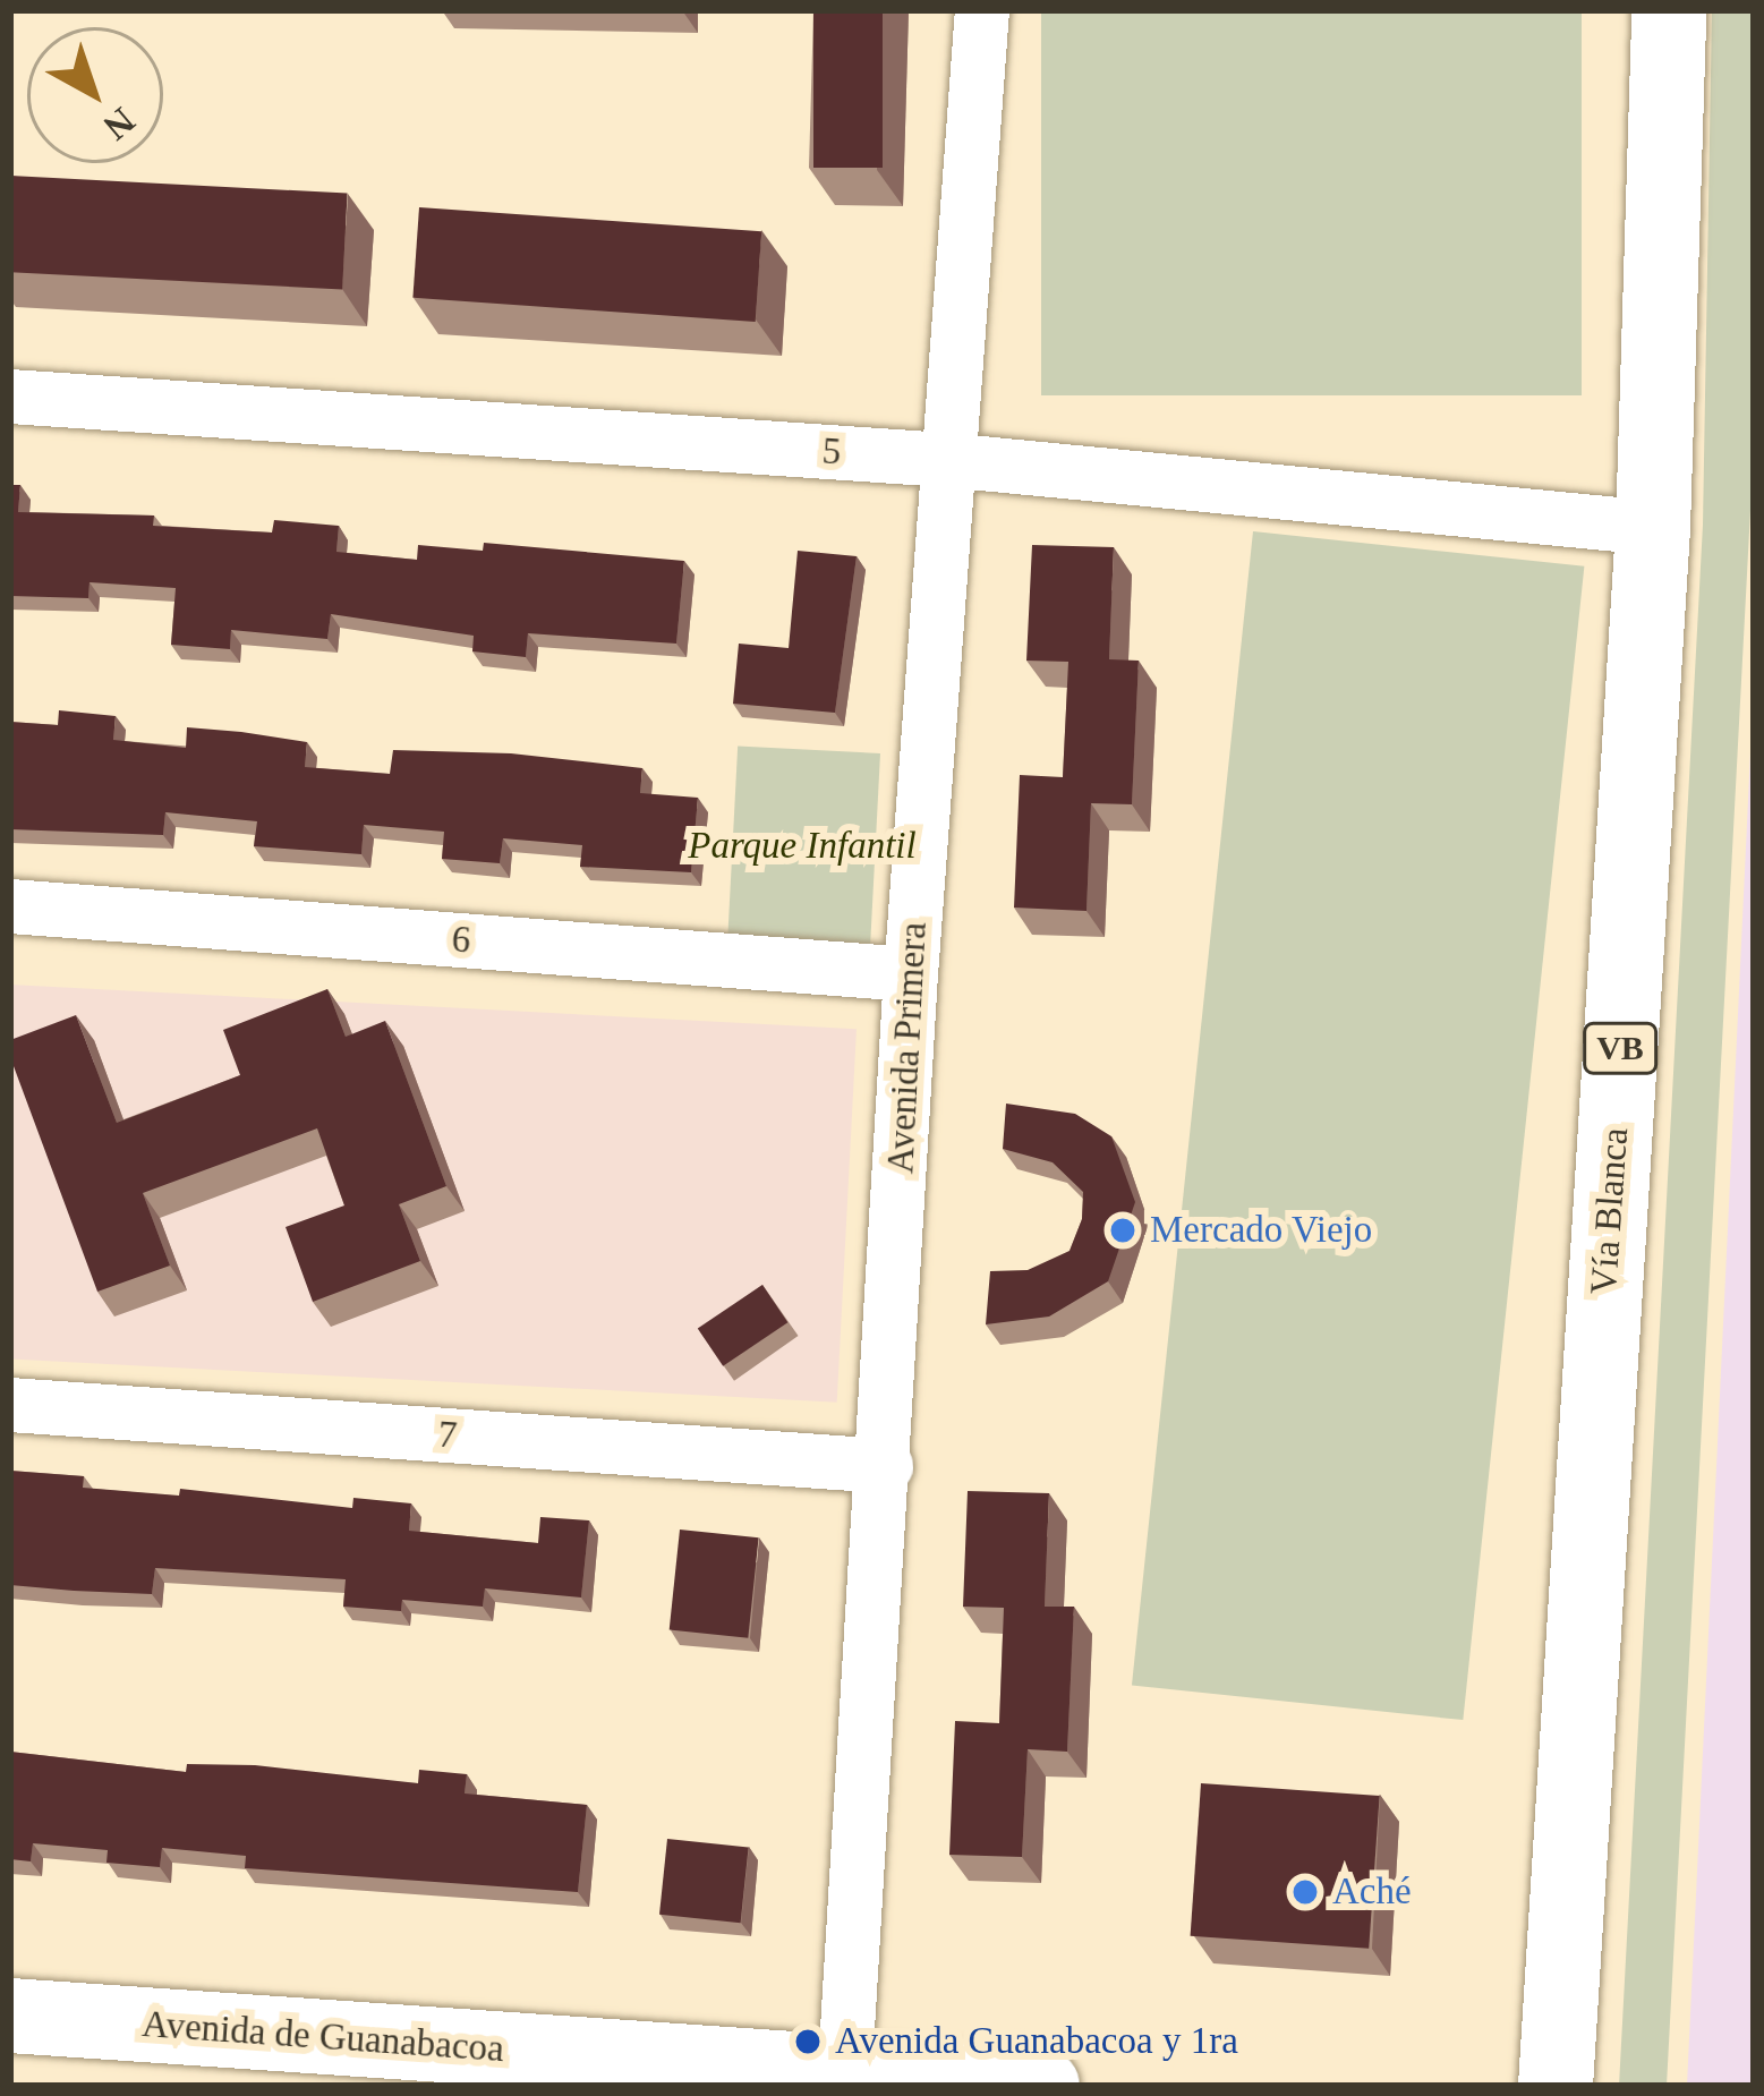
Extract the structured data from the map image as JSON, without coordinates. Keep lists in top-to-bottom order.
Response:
{
  "streets": {
    "main road": ["VB", "Vía Blanca", "Avenida de Guanabacoa"],
    "street": [
      "5",
      "6",
      "Avenida Primera",
      "7"
    ]
  },
  "crossings": [
    ["5", "Avenida Primera"],
    ["5", "Vía Blanca"],
    ["6", "Avenida Primera"],
    ["Avenida Primera", "7"],
    ["Avenida Primera", "Avenida de Guanabacoa"]
  ],
  "parks": ["Parque Infantil"],
  "places": ["Mercado Viejo", "Aché", "Avenida Guanabacoa y 1ra"],
  "north": "bottom right"
}
